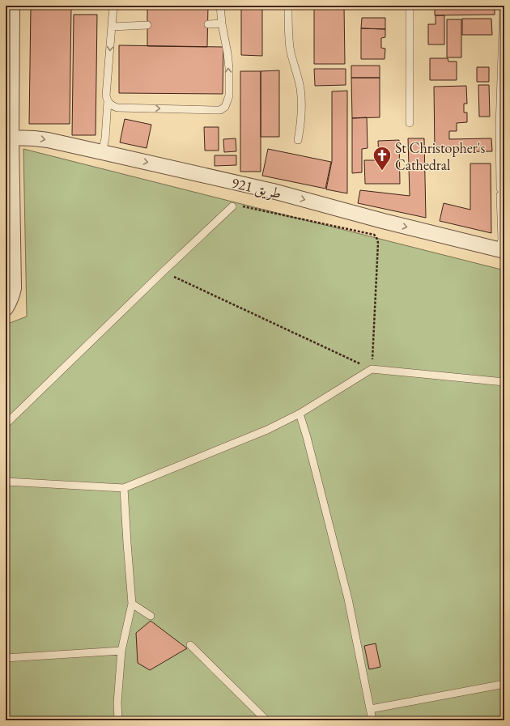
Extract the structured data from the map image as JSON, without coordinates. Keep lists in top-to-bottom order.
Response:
{
  "streets": {
    "street": ["طريق 921"]
  },
  "one_way": ["طريق 921"],
  "places": {
    "church": ["St Christopher's Cathedral"]
  }
}
